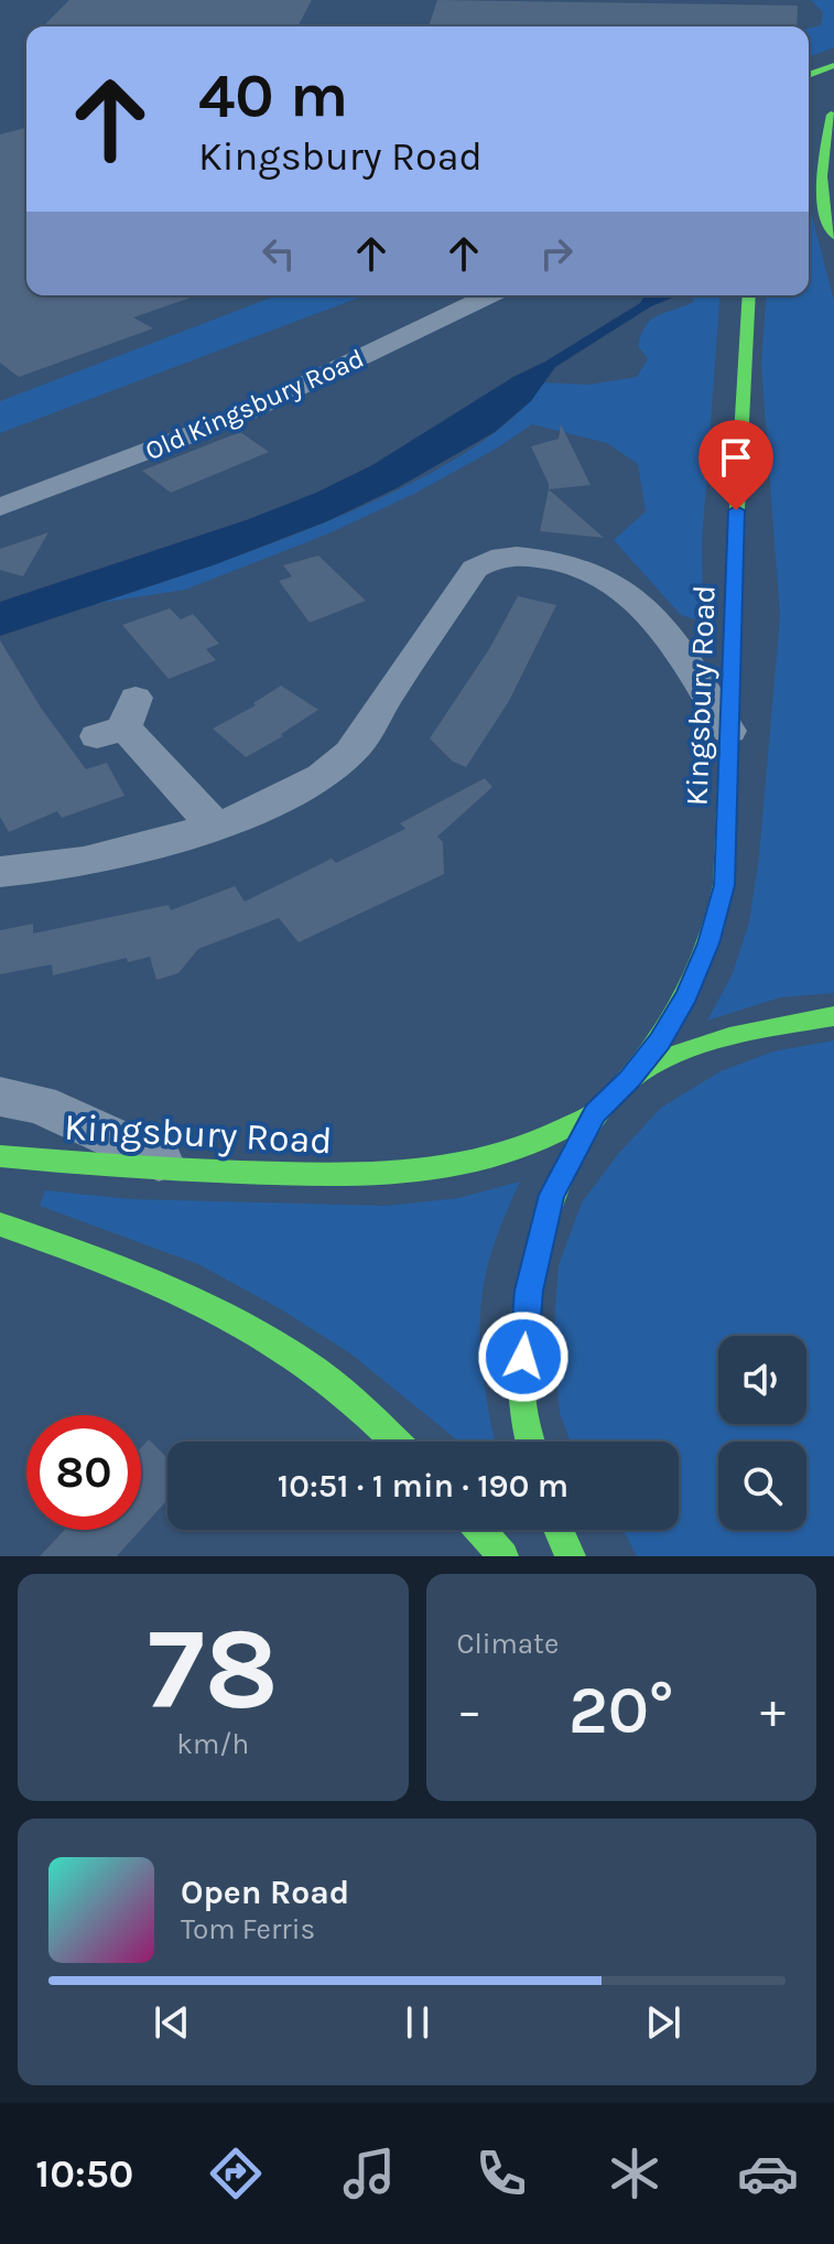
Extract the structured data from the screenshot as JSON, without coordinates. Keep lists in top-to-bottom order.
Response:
{
  "streets": {
    "main road": ["Kingsbury Road"],
    "street": ["Old Kingsbury Road"]
  },
  "page": {
    "turn": ["40 m", "Kingsbury Road"],
    "limit": "80",
    "trip": "10:51 · 1 min · 190 m",
    "tile": [
      ["78", "km/h"],
      "Climate"
    ],
    "heat": ["−", "20°", "+"],
    "song": ["Open Road", "Tom Ferris"],
    "tabs": "10:50"
  }
}
